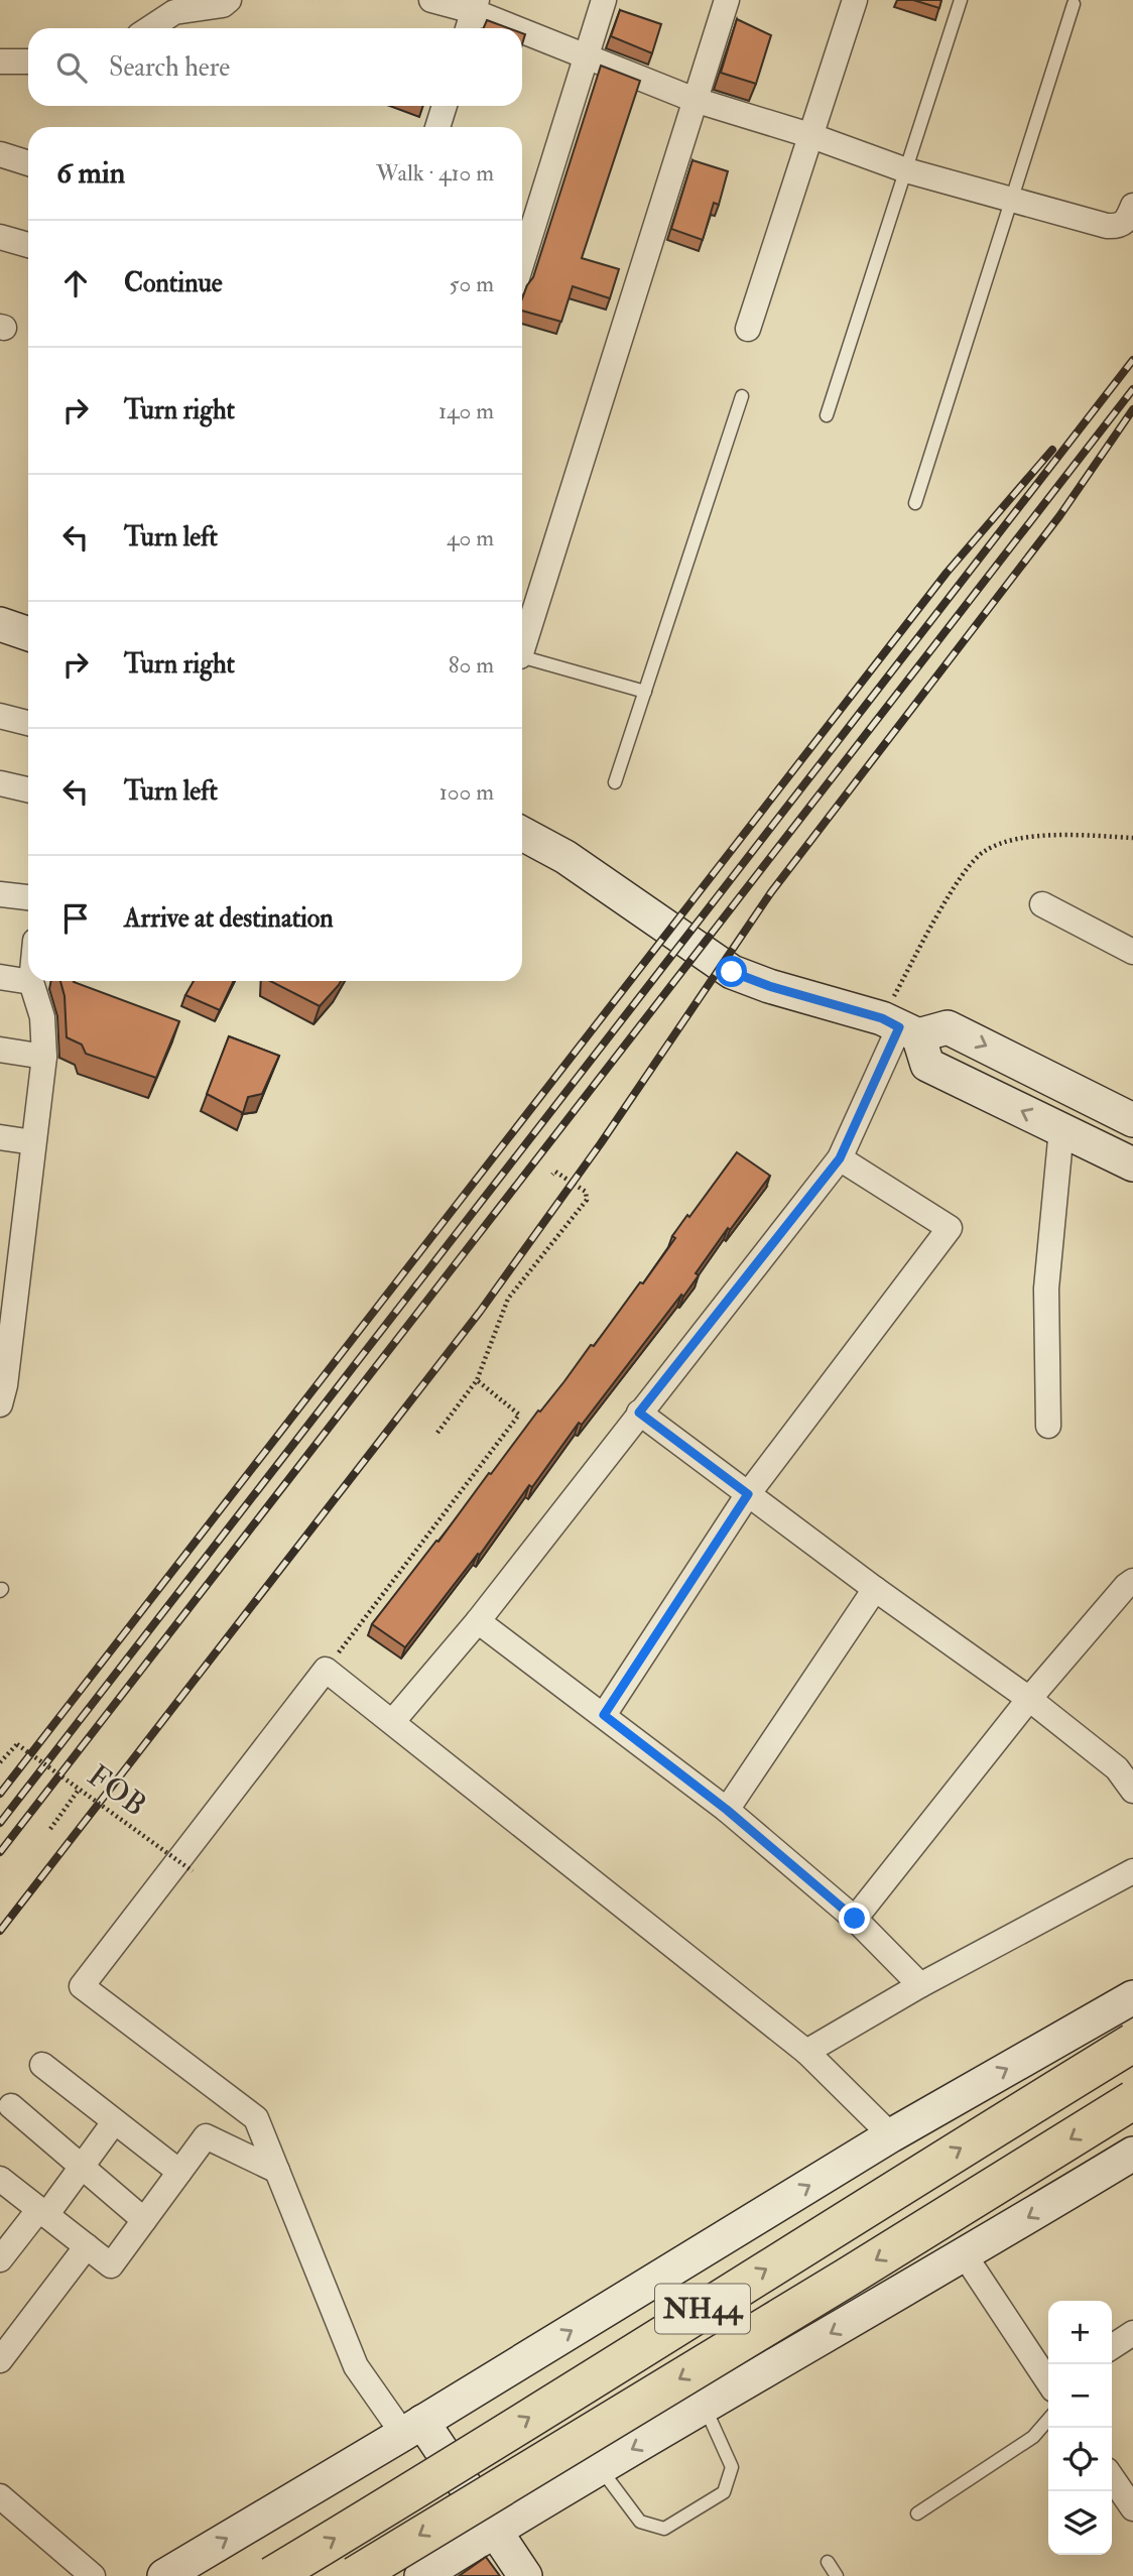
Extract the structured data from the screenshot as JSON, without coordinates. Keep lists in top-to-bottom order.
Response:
{
  "streets": {
    "highway": ["NH44"],
    "path": ["FOB"]
  },
  "page": {
    "search": "Search here",
    "heading": ["6 min", "Walk · 410 m"],
    "list": [
      ["Continue", "50 m"],
      ["Turn right", "140 m"],
      ["Turn left", "40 m"],
      ["Turn right", "80 m"],
      ["Turn left", "100 m"],
      "Arrive at destination"
    ],
    "map_buttons": ["+", "−"]
  }
}
